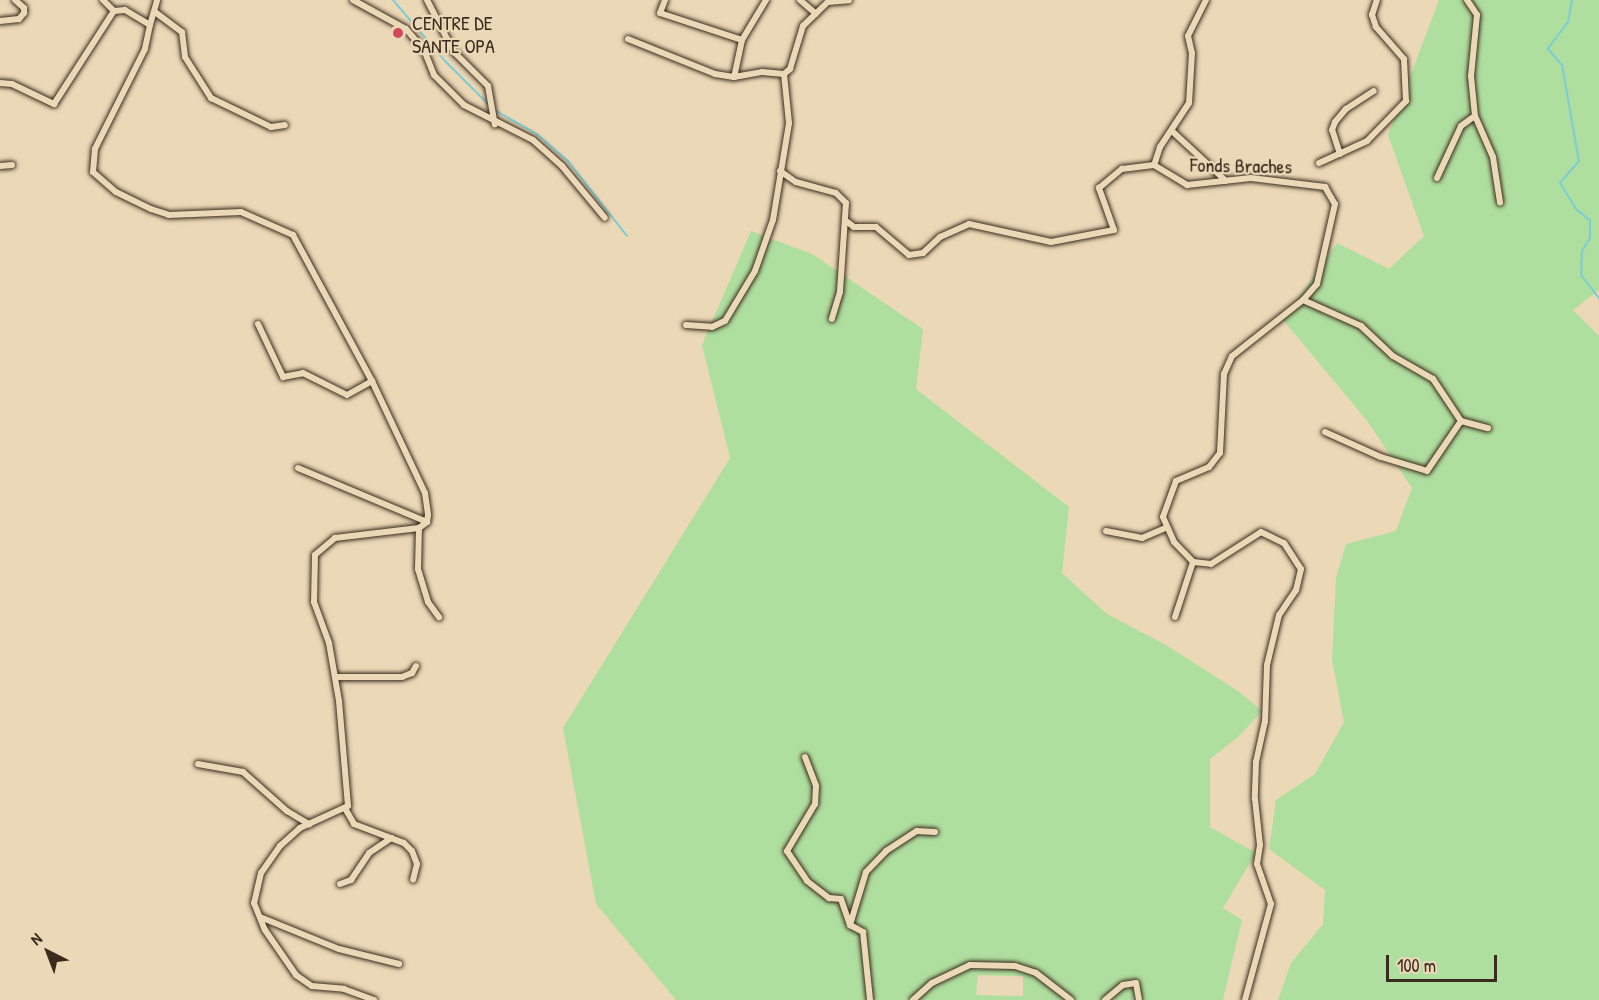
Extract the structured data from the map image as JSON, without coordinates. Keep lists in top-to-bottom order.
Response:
{
  "streets": {
    "street": ["Fonds Braches"]
  },
  "places": ["CENTRE DE SANTE OPA"],
  "scale_bar": "100 m",
  "north": "top left"
}
